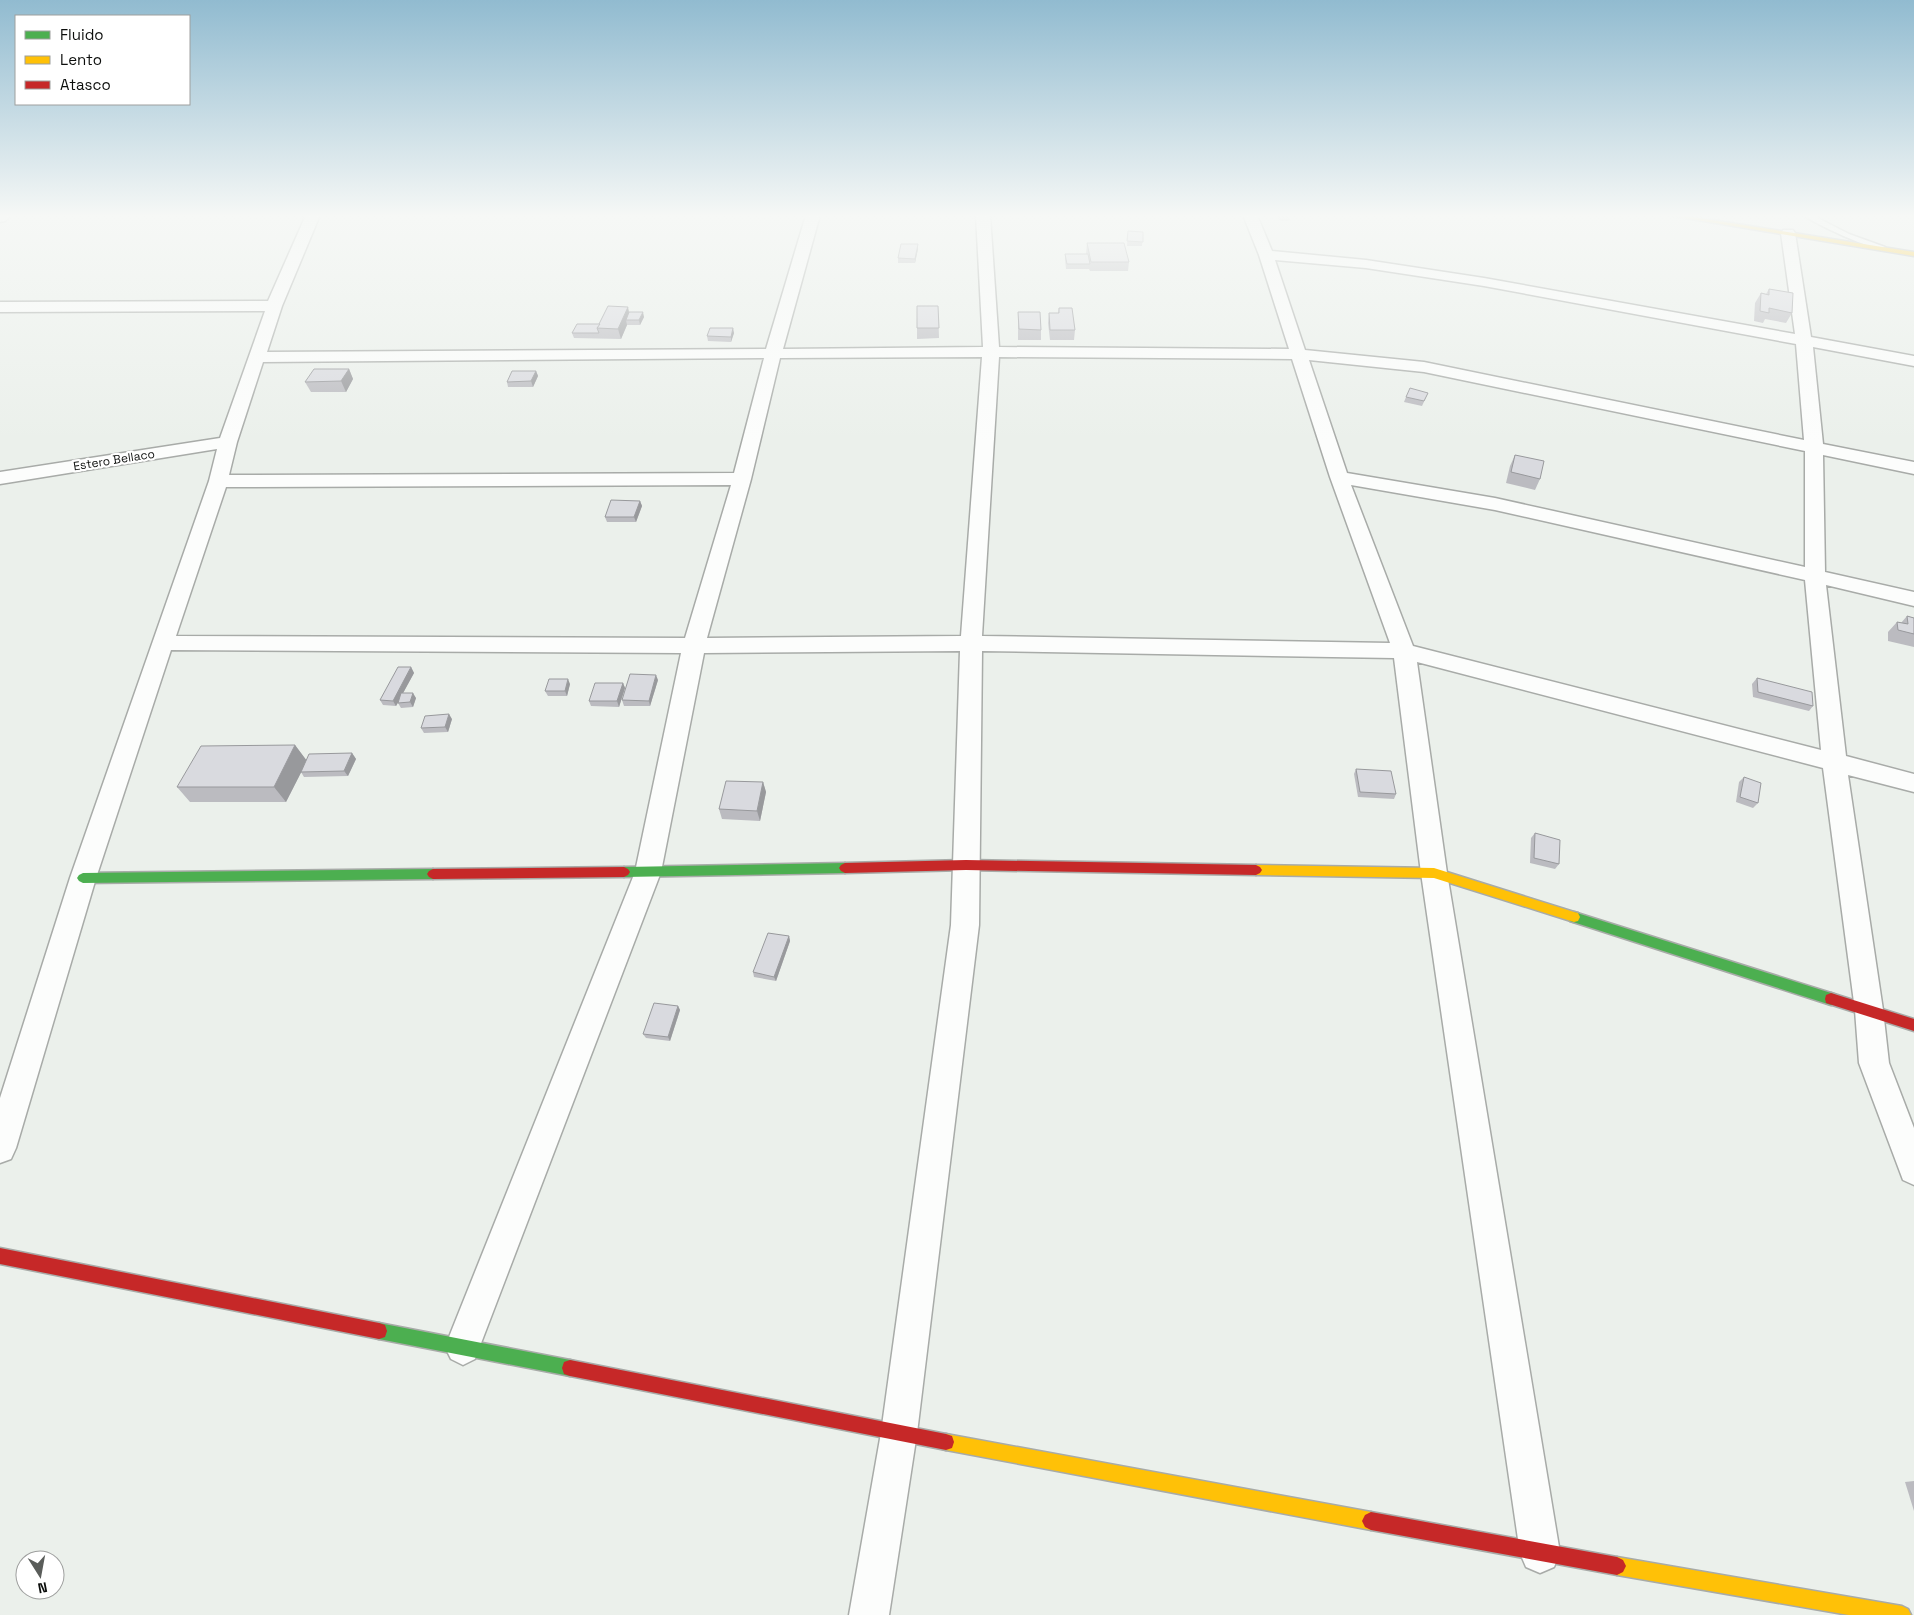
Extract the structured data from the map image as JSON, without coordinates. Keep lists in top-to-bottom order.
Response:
{
  "streets": {
    "street": ["Estero Bellaco"]
  },
  "legend": ["Fluido", "Lento", "Atasco"],
  "north": "bottom"
}
